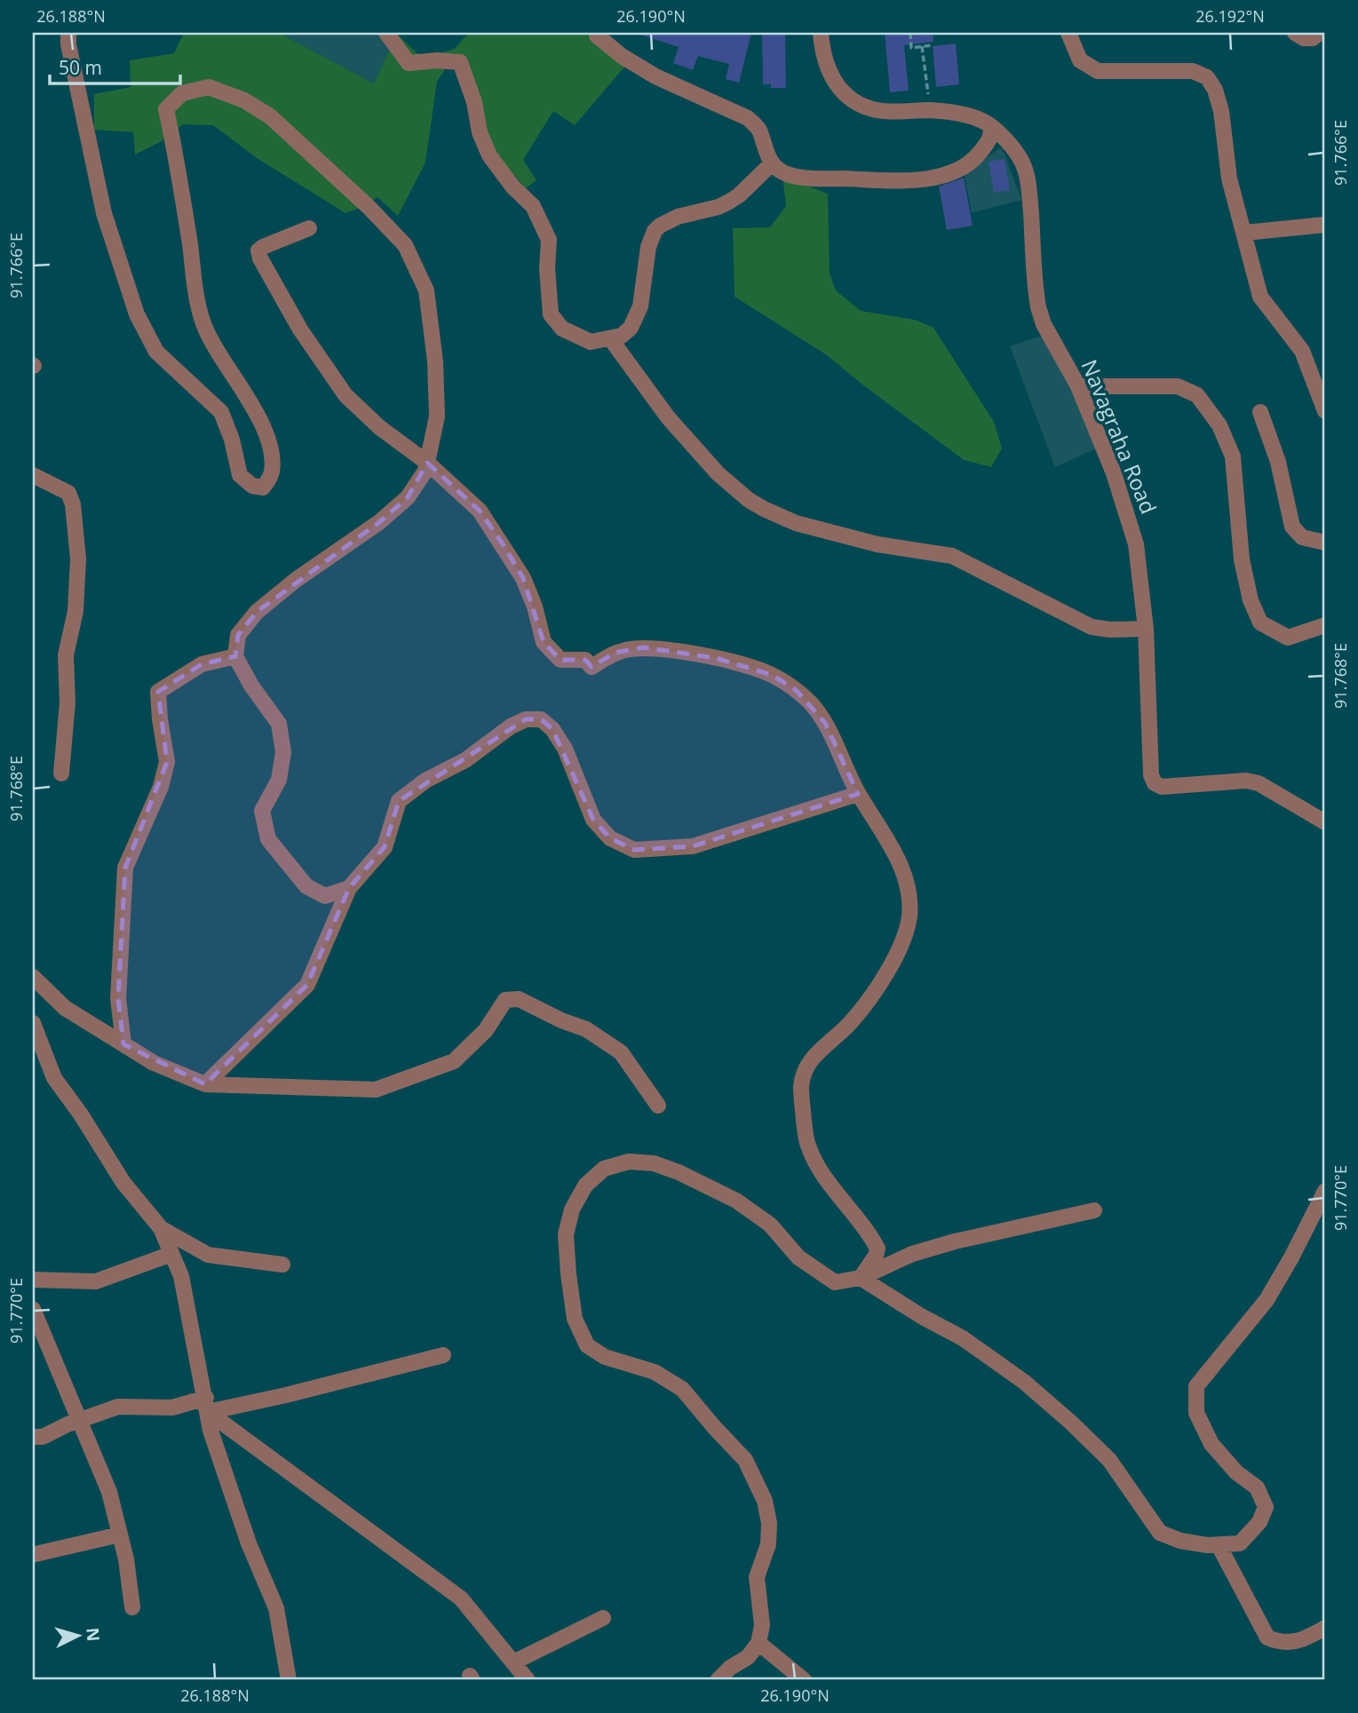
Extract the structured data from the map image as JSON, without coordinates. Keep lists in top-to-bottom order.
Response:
{
  "streets": {
    "street": ["Navagraha Road"]
  },
  "scale_bar": "50 m",
  "north": "right",
  "coordinates": [
    "26.188°N",
    "26.190°N",
    "26.192°N",
    "91.766°E",
    "91.768°E",
    "91.770°E"
  ]
}
